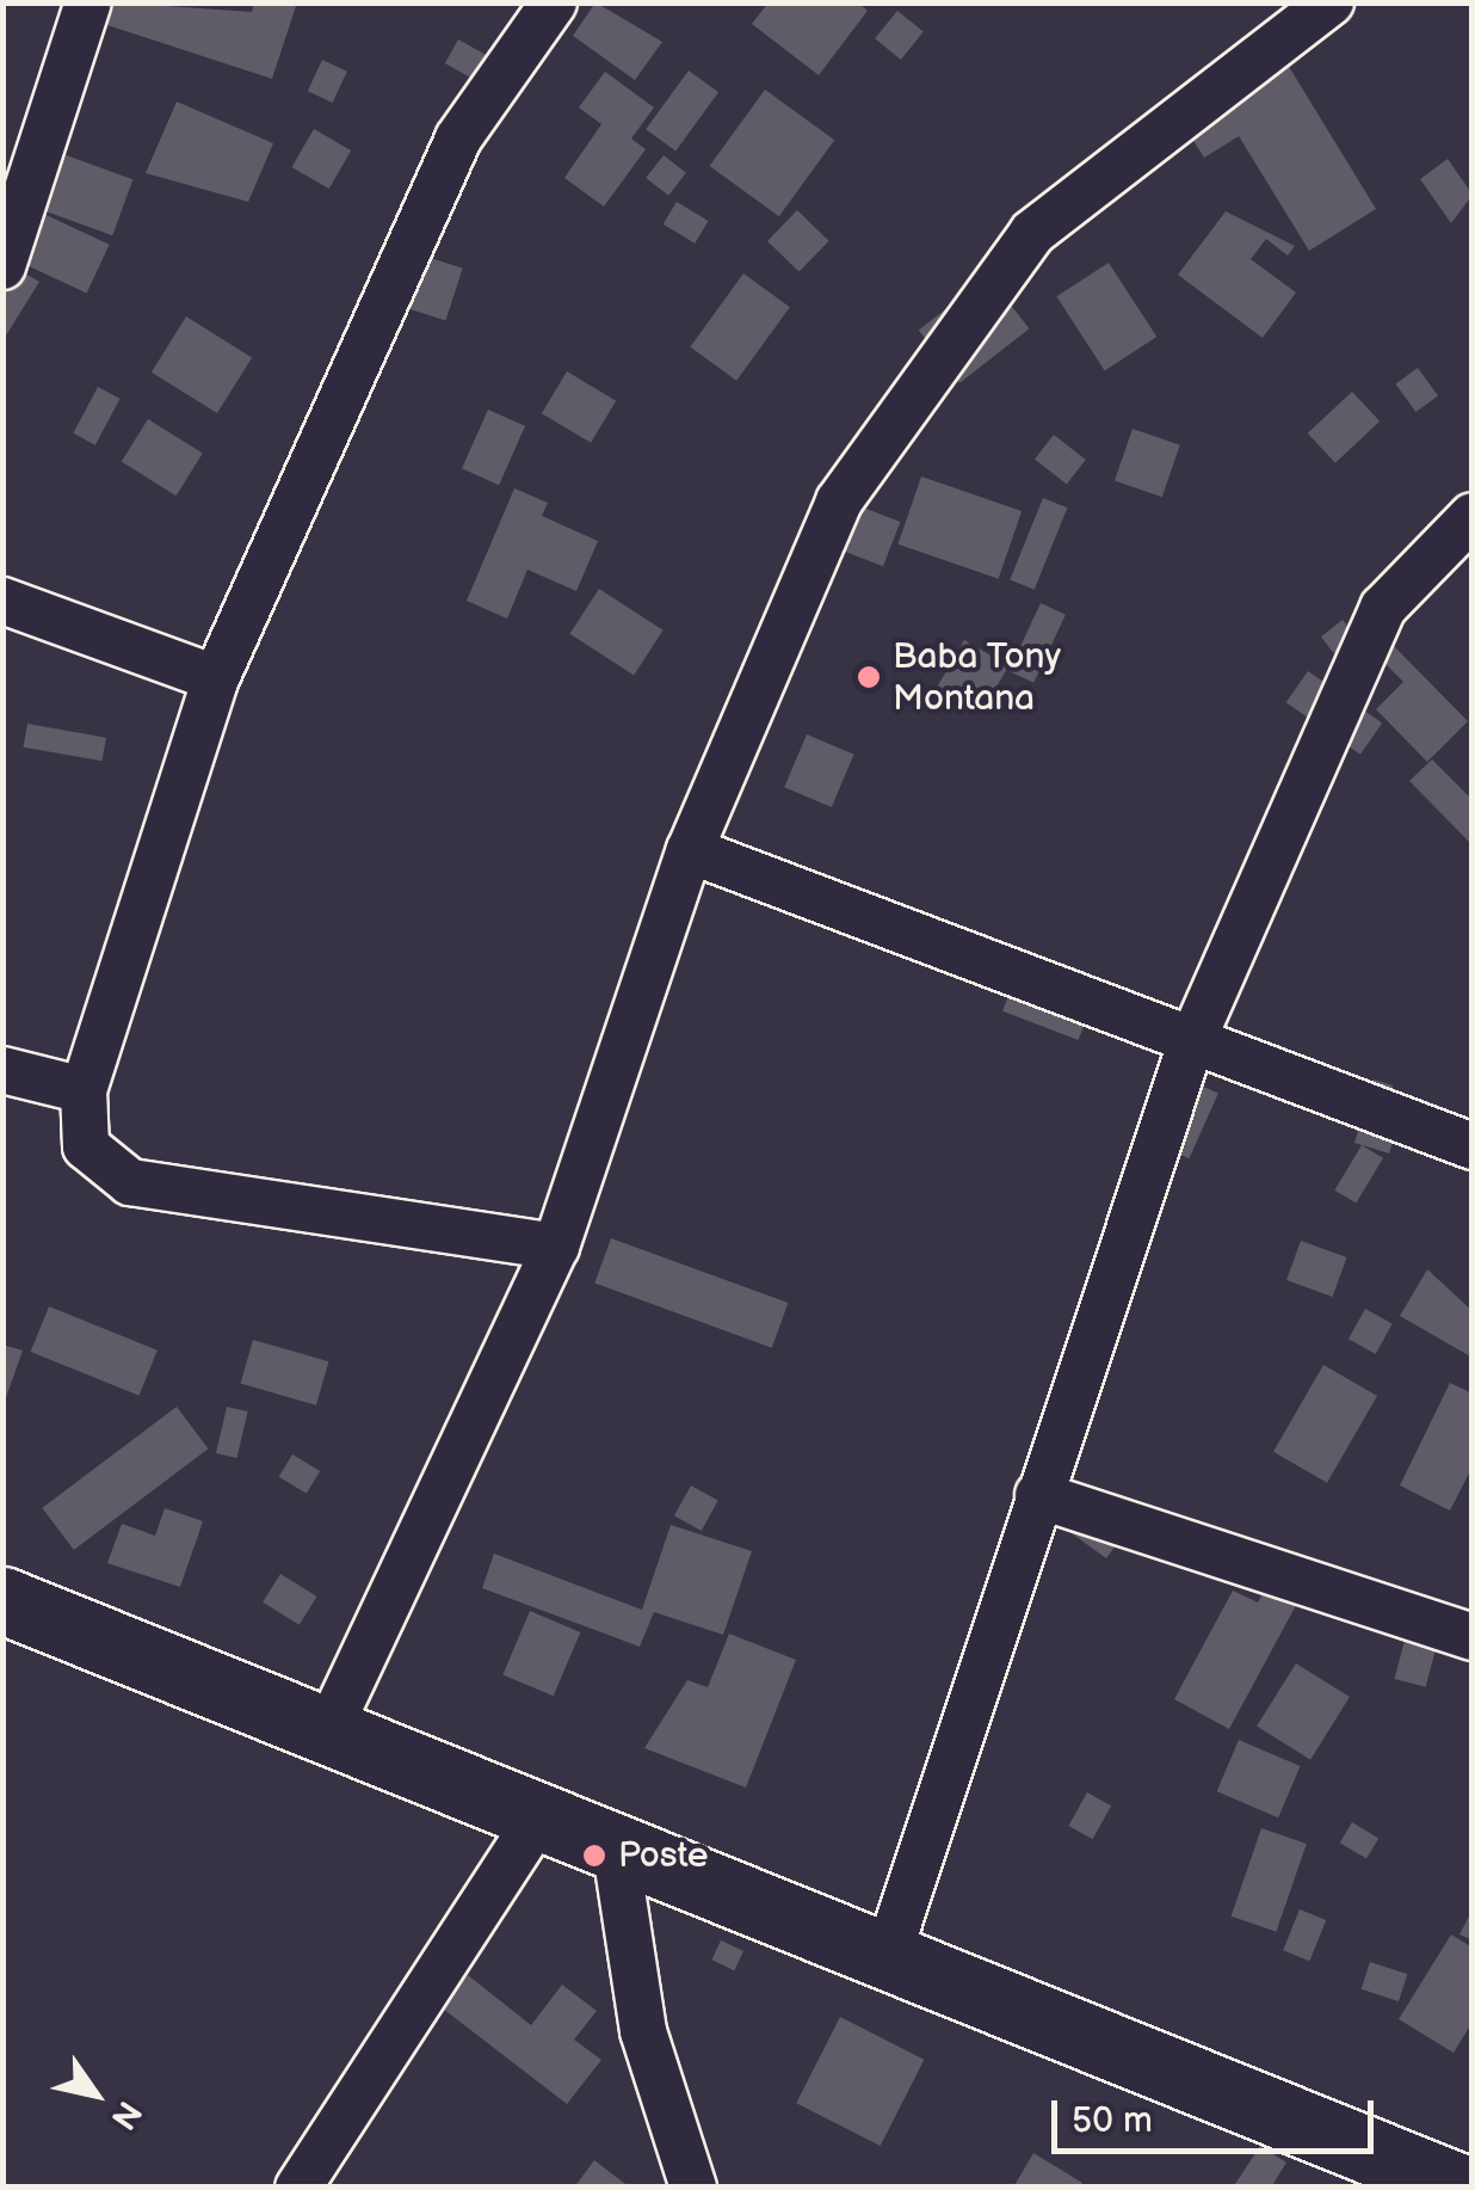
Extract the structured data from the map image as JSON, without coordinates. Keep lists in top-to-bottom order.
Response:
{
  "places": ["Baba Tony Montana", "Poste"],
  "scale_bar": "50 m",
  "north": "bottom right"
}
